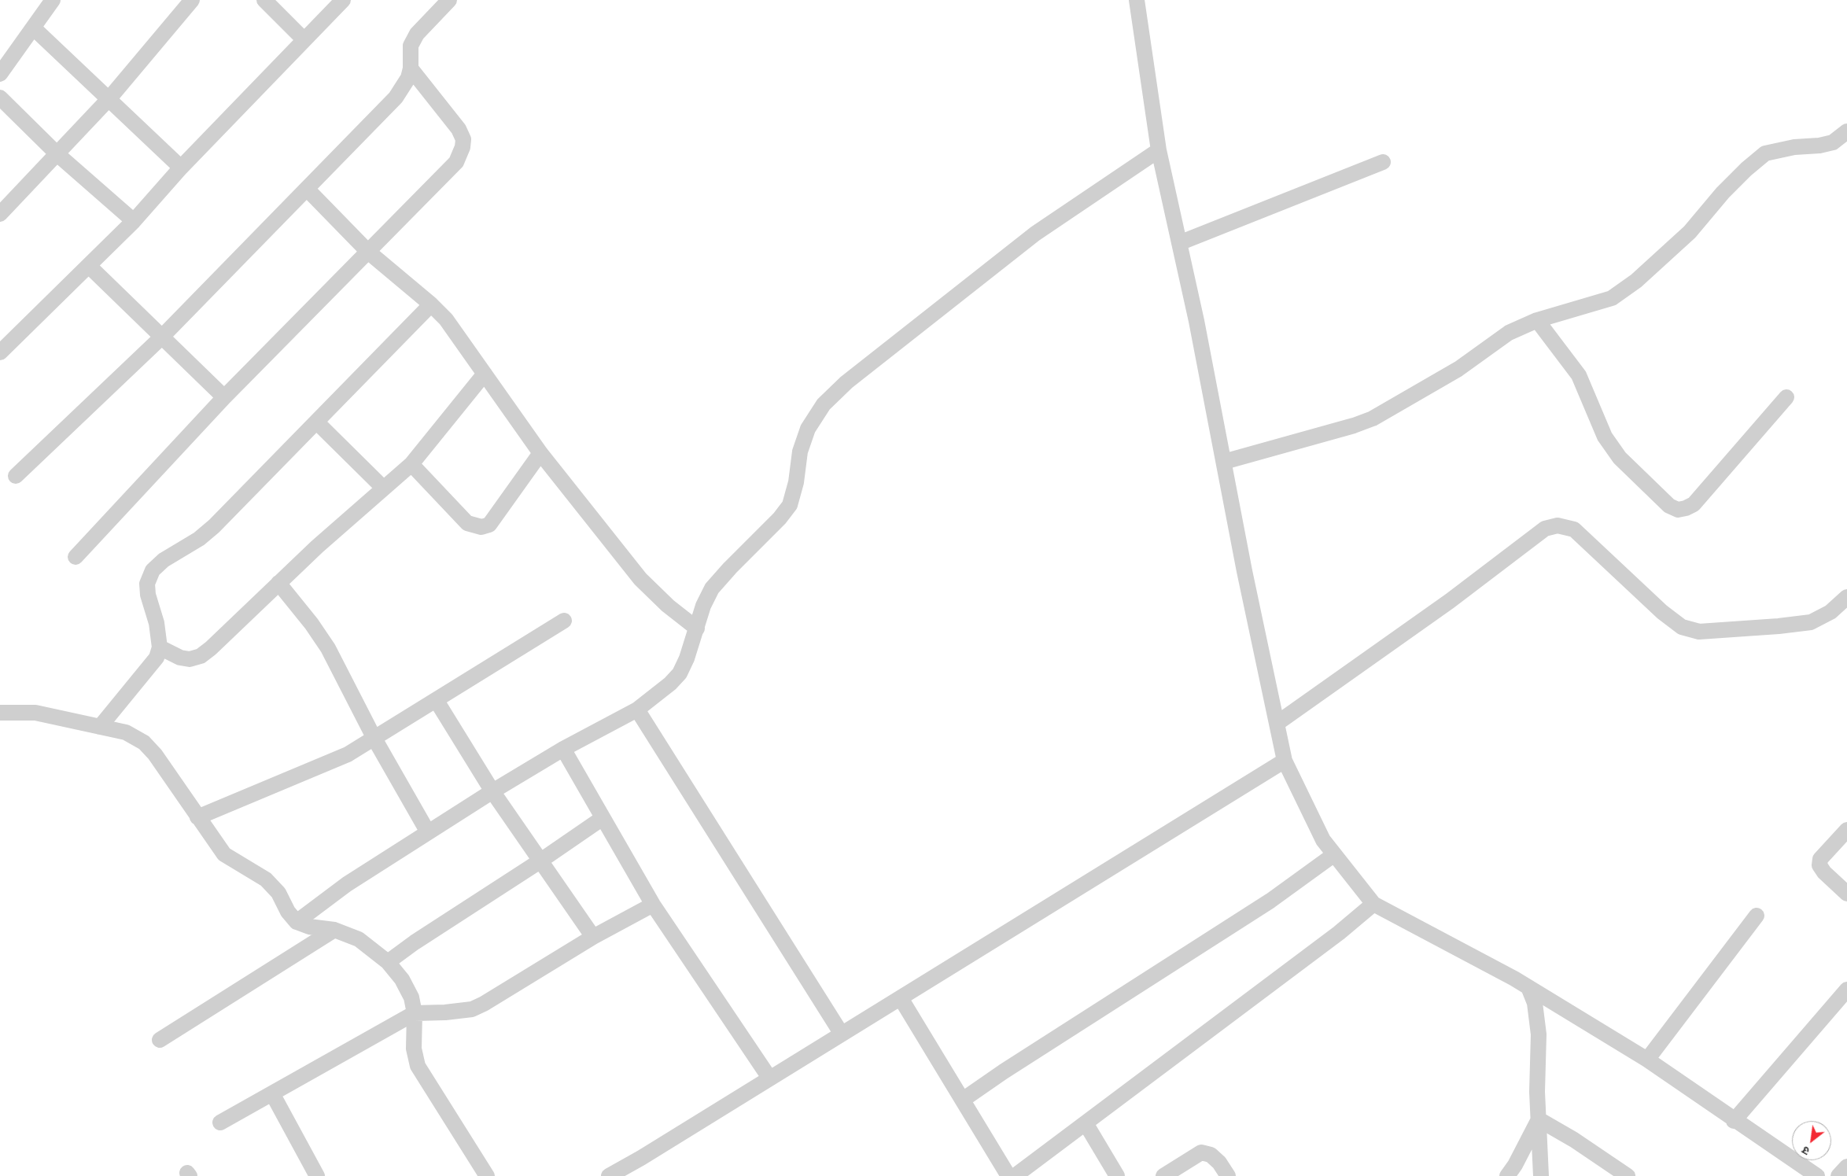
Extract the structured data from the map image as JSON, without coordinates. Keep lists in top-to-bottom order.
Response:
{
  "north": "bottom left"
}
